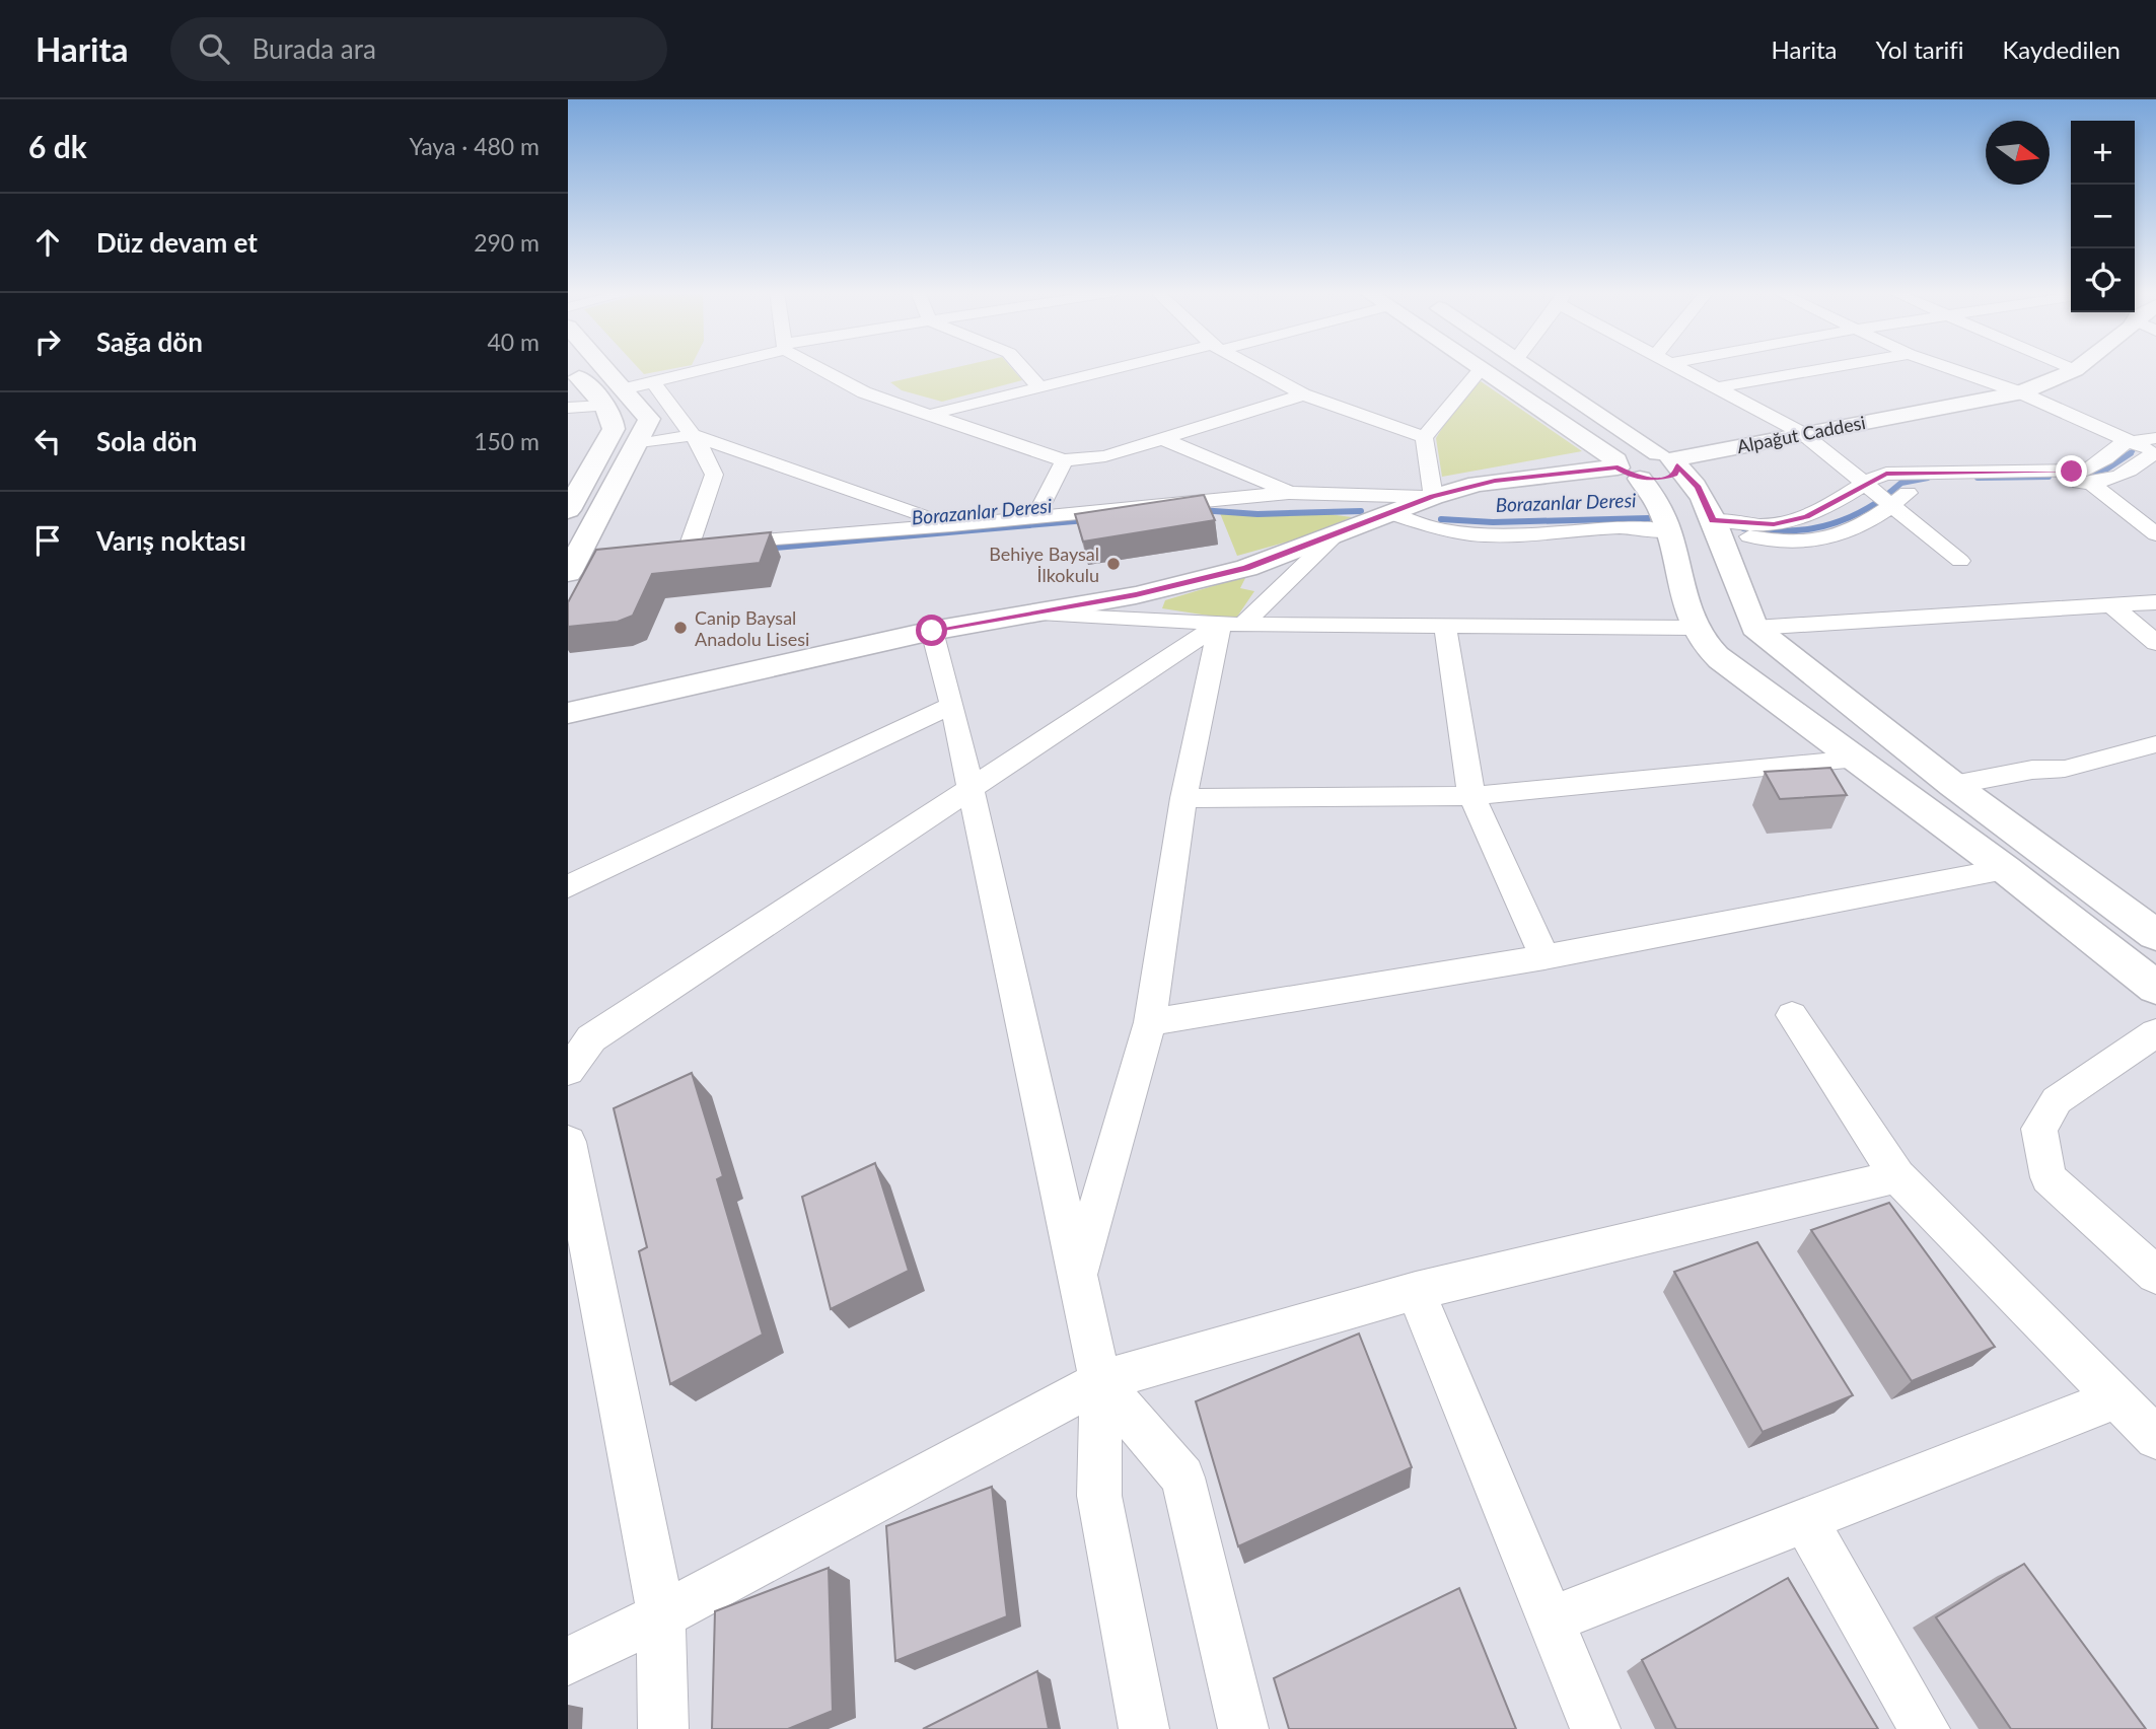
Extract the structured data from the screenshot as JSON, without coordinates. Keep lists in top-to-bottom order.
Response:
{
  "streets": {
    "main road": ["Alpağut Caddesi"]
  },
  "water": ["Borazanlar Deresi"],
  "places": ["Behiye Baysal İlkokulu", "Canip Baysal Anadolu Lisesi"],
  "north": "right",
  "page": {
    "header": "Harita",
    "search": "Burada ara",
    "nav": ["Harita", "Yol tarifi", "Kaydedilen"],
    "heading": ["6 dk", "Yaya · 480 m"],
    "map_buttons": ["+", "−"],
    "list": [
      ["Düz devam et", "290 m"],
      ["Sağa dön", "40 m"],
      ["Sola dön", "150 m"],
      "Varış noktası"
    ]
  }
}
